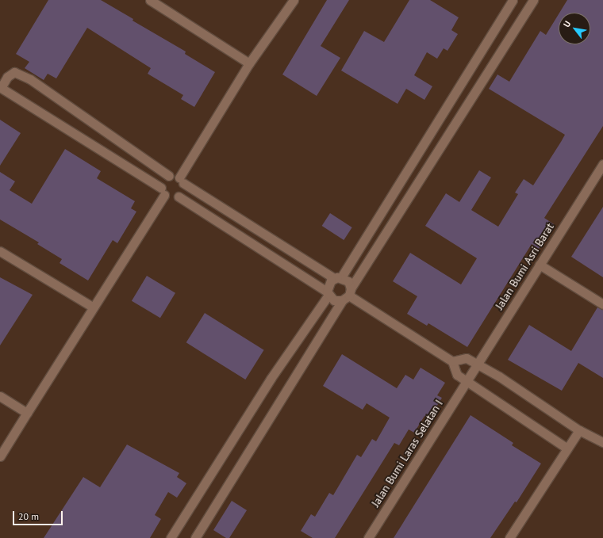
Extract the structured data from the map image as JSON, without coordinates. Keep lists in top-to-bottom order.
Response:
{
  "streets": {
    "street": ["Jalan Bumi Asri Barat", "Jalan Bumi Laras Selatan I"]
  },
  "crossings": [
    ["Jalan Bumi Asri Barat", "Jalan Bumi Laras Selatan I"]
  ],
  "scale_bar": "20 m",
  "north": "top left"
}
